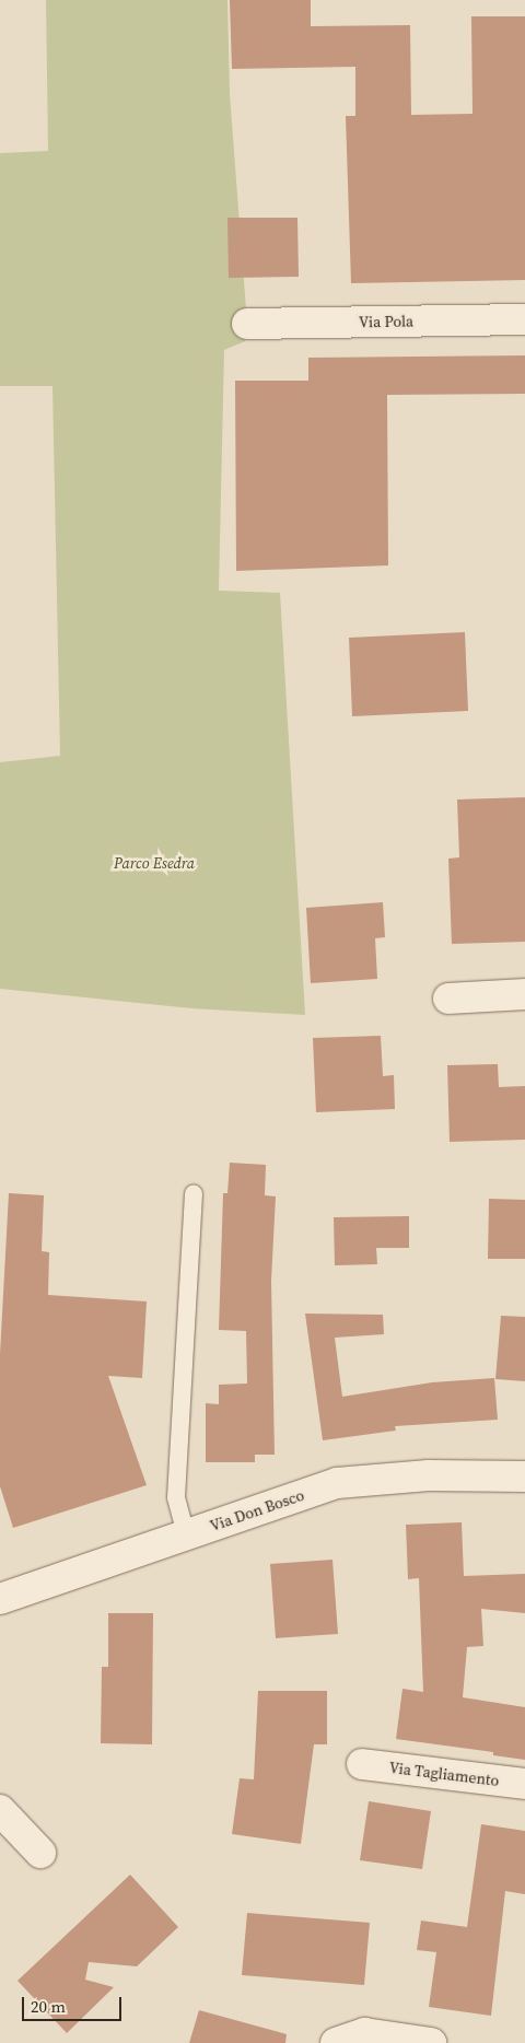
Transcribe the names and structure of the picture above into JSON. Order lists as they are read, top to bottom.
{
  "streets": {
    "street": ["Via Pola", "Via Don Bosco", "Via Tagliamento"]
  },
  "parks": ["Parco Esedra"],
  "scale_bar": "20 m"
}
